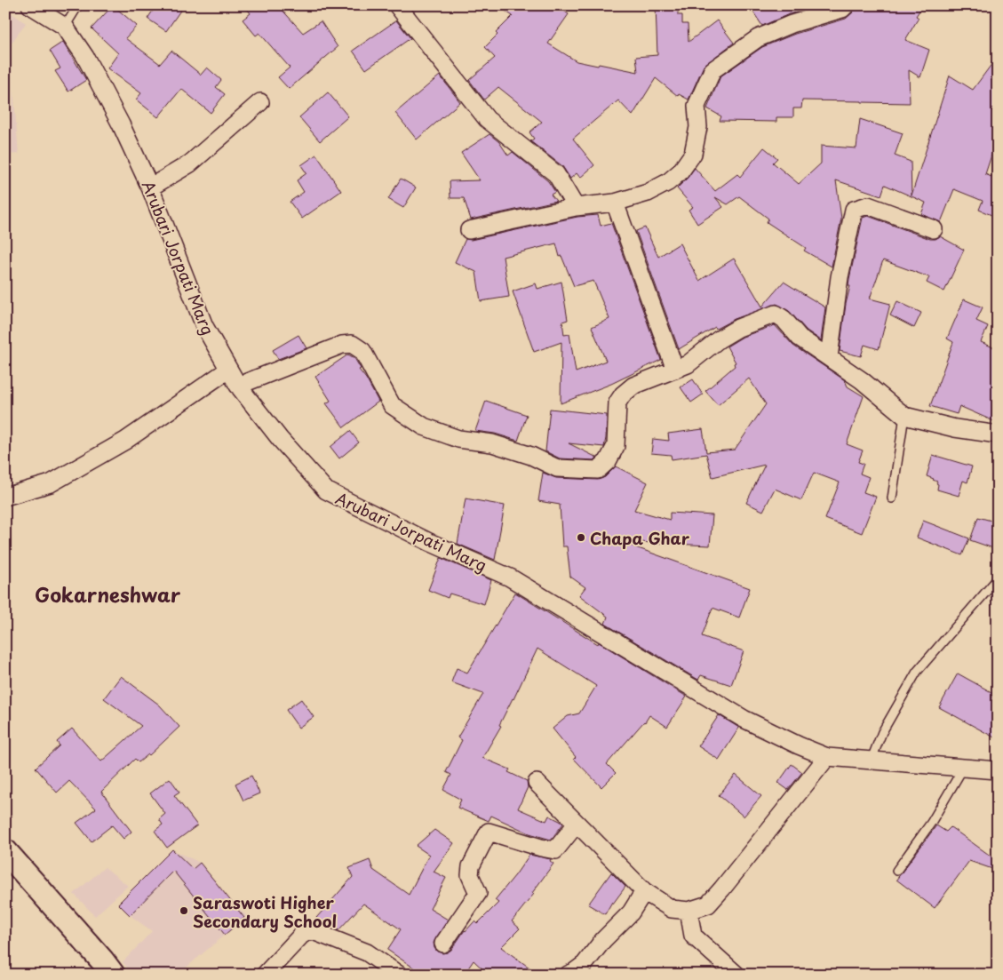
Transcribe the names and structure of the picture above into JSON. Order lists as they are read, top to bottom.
{
  "streets": {
    "street": ["Arubari Jorpati Marg"]
  },
  "districts": ["Gokarneshwar"],
  "places": ["Chapa Ghar", "Saraswoti Higher Secondary School"]
}
